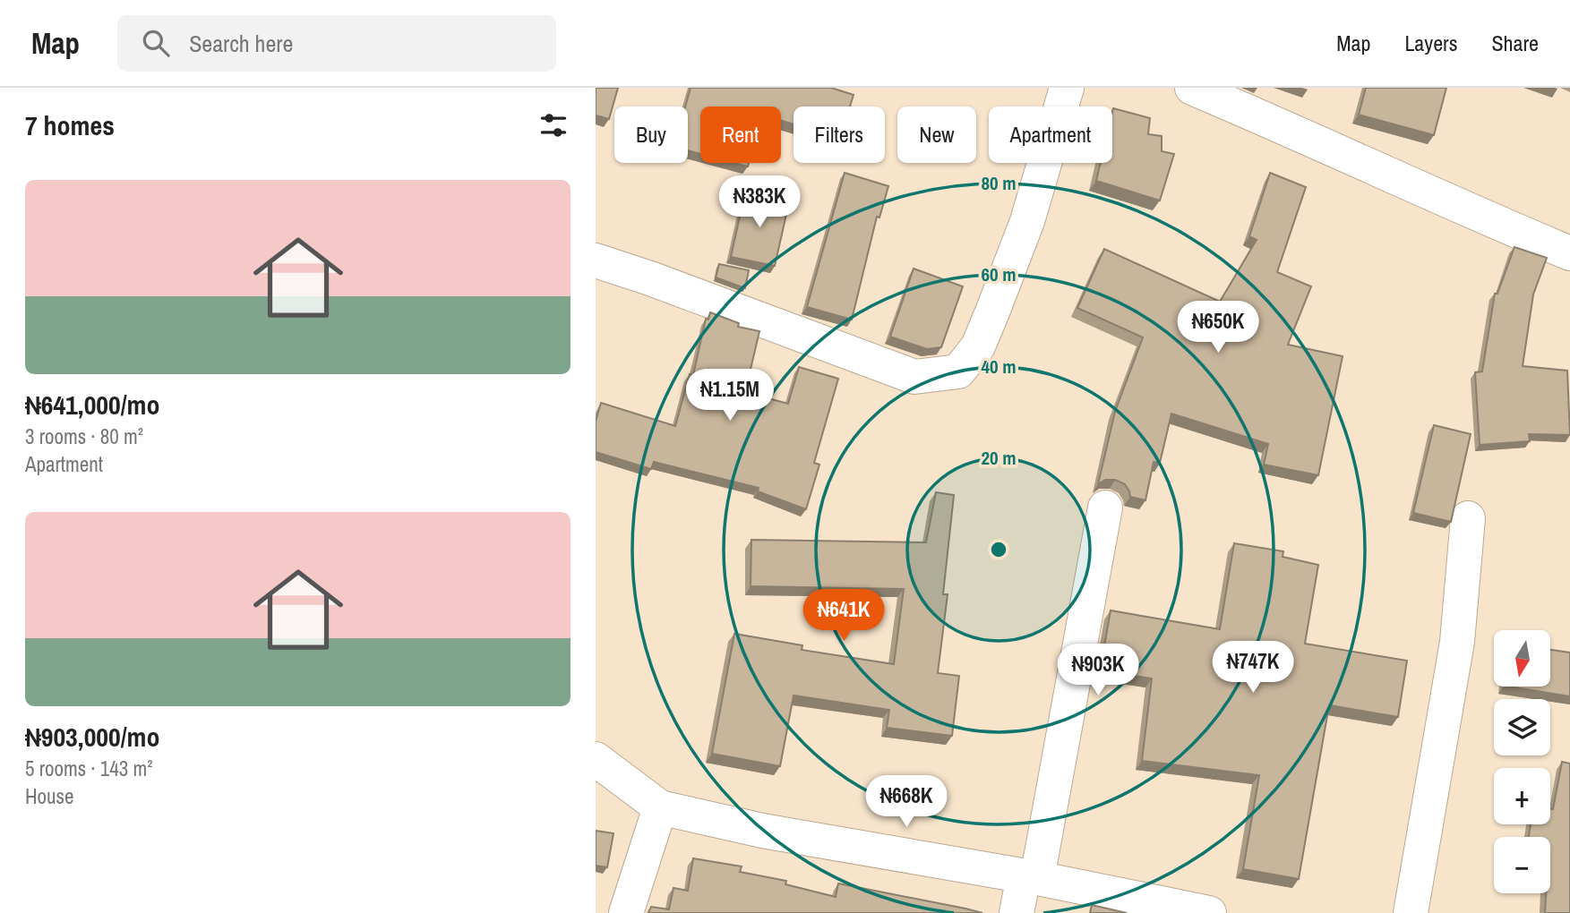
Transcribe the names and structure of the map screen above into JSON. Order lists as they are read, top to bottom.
{
  "north": "bottom",
  "page": {
    "header": "Map",
    "search": "Search here",
    "nav": ["Map", "Layers", "Share"],
    "heading": "7 homes",
    "chip": [
      "Buy",
      "Rent",
      "Filters",
      "New",
      "Apartment"
    ],
    "list": [
      {
        "name": "₦641,000/mo",
        "note": "3 rooms · 80 m² · Apartment"
      },
      {
        "name": "₦903,000/mo",
        "note": "5 rooms · 143 m² · House"
      }
    ],
    "price": [
      "₦383K",
      "₦650K",
      "₦1.15M",
      "₦641K",
      "₦747K",
      "₦903K",
      "₦668K"
    ],
    "map_buttons": ["+", "−"]
  },
  "rings": [
    "80 m",
    "60 m",
    "40 m",
    "20 m"
  ]
}
